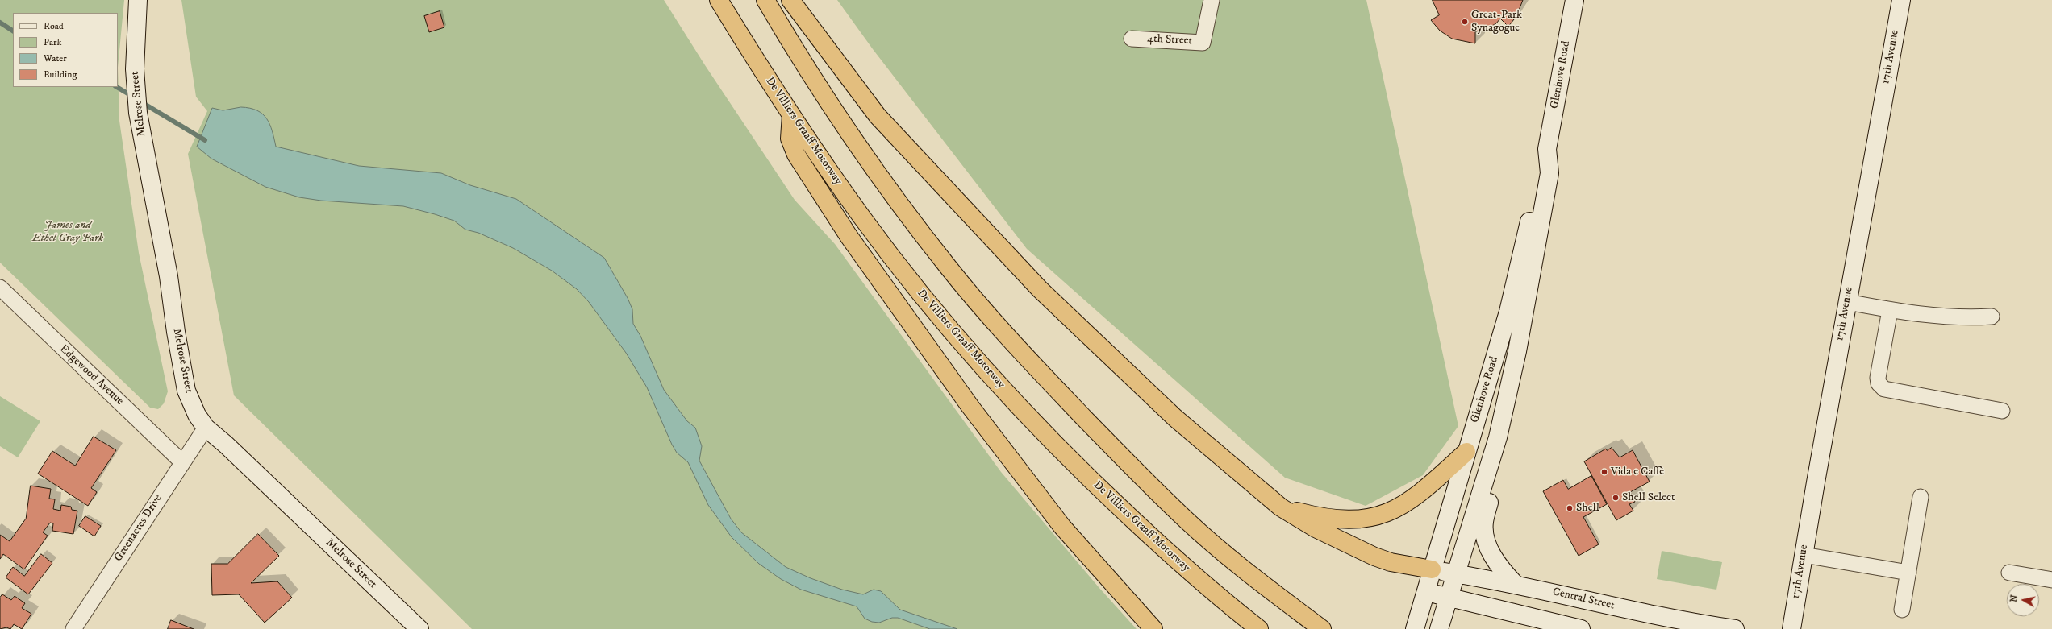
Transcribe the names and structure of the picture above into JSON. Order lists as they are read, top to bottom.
{
  "streets": {
    "highway": ["De Villiers Graaff Motorway"],
    "main road": [
      "17th Avenue",
      "Glenhove Road",
      "Melrose Street",
      "Central Street"
    ],
    "street": ["4th Street", "Edgewood Avenue", "Greenacres Drive"]
  },
  "crossings": [
    ["Glenhove Road", "Central Street"],
    ["Melrose Street", "Greenacres Drive"],
    ["Edgewood Avenue", "Greenacres Drive"]
  ],
  "parks": ["James and Ethel Gray Park"],
  "places": [
    "Great-Park Synagogue",
    "Vida e Caffè",
    "Shell Select",
    "Shell"
  ],
  "legend": [
    "Road",
    "Park",
    "Water",
    "Building"
  ],
  "north": "left"
}
